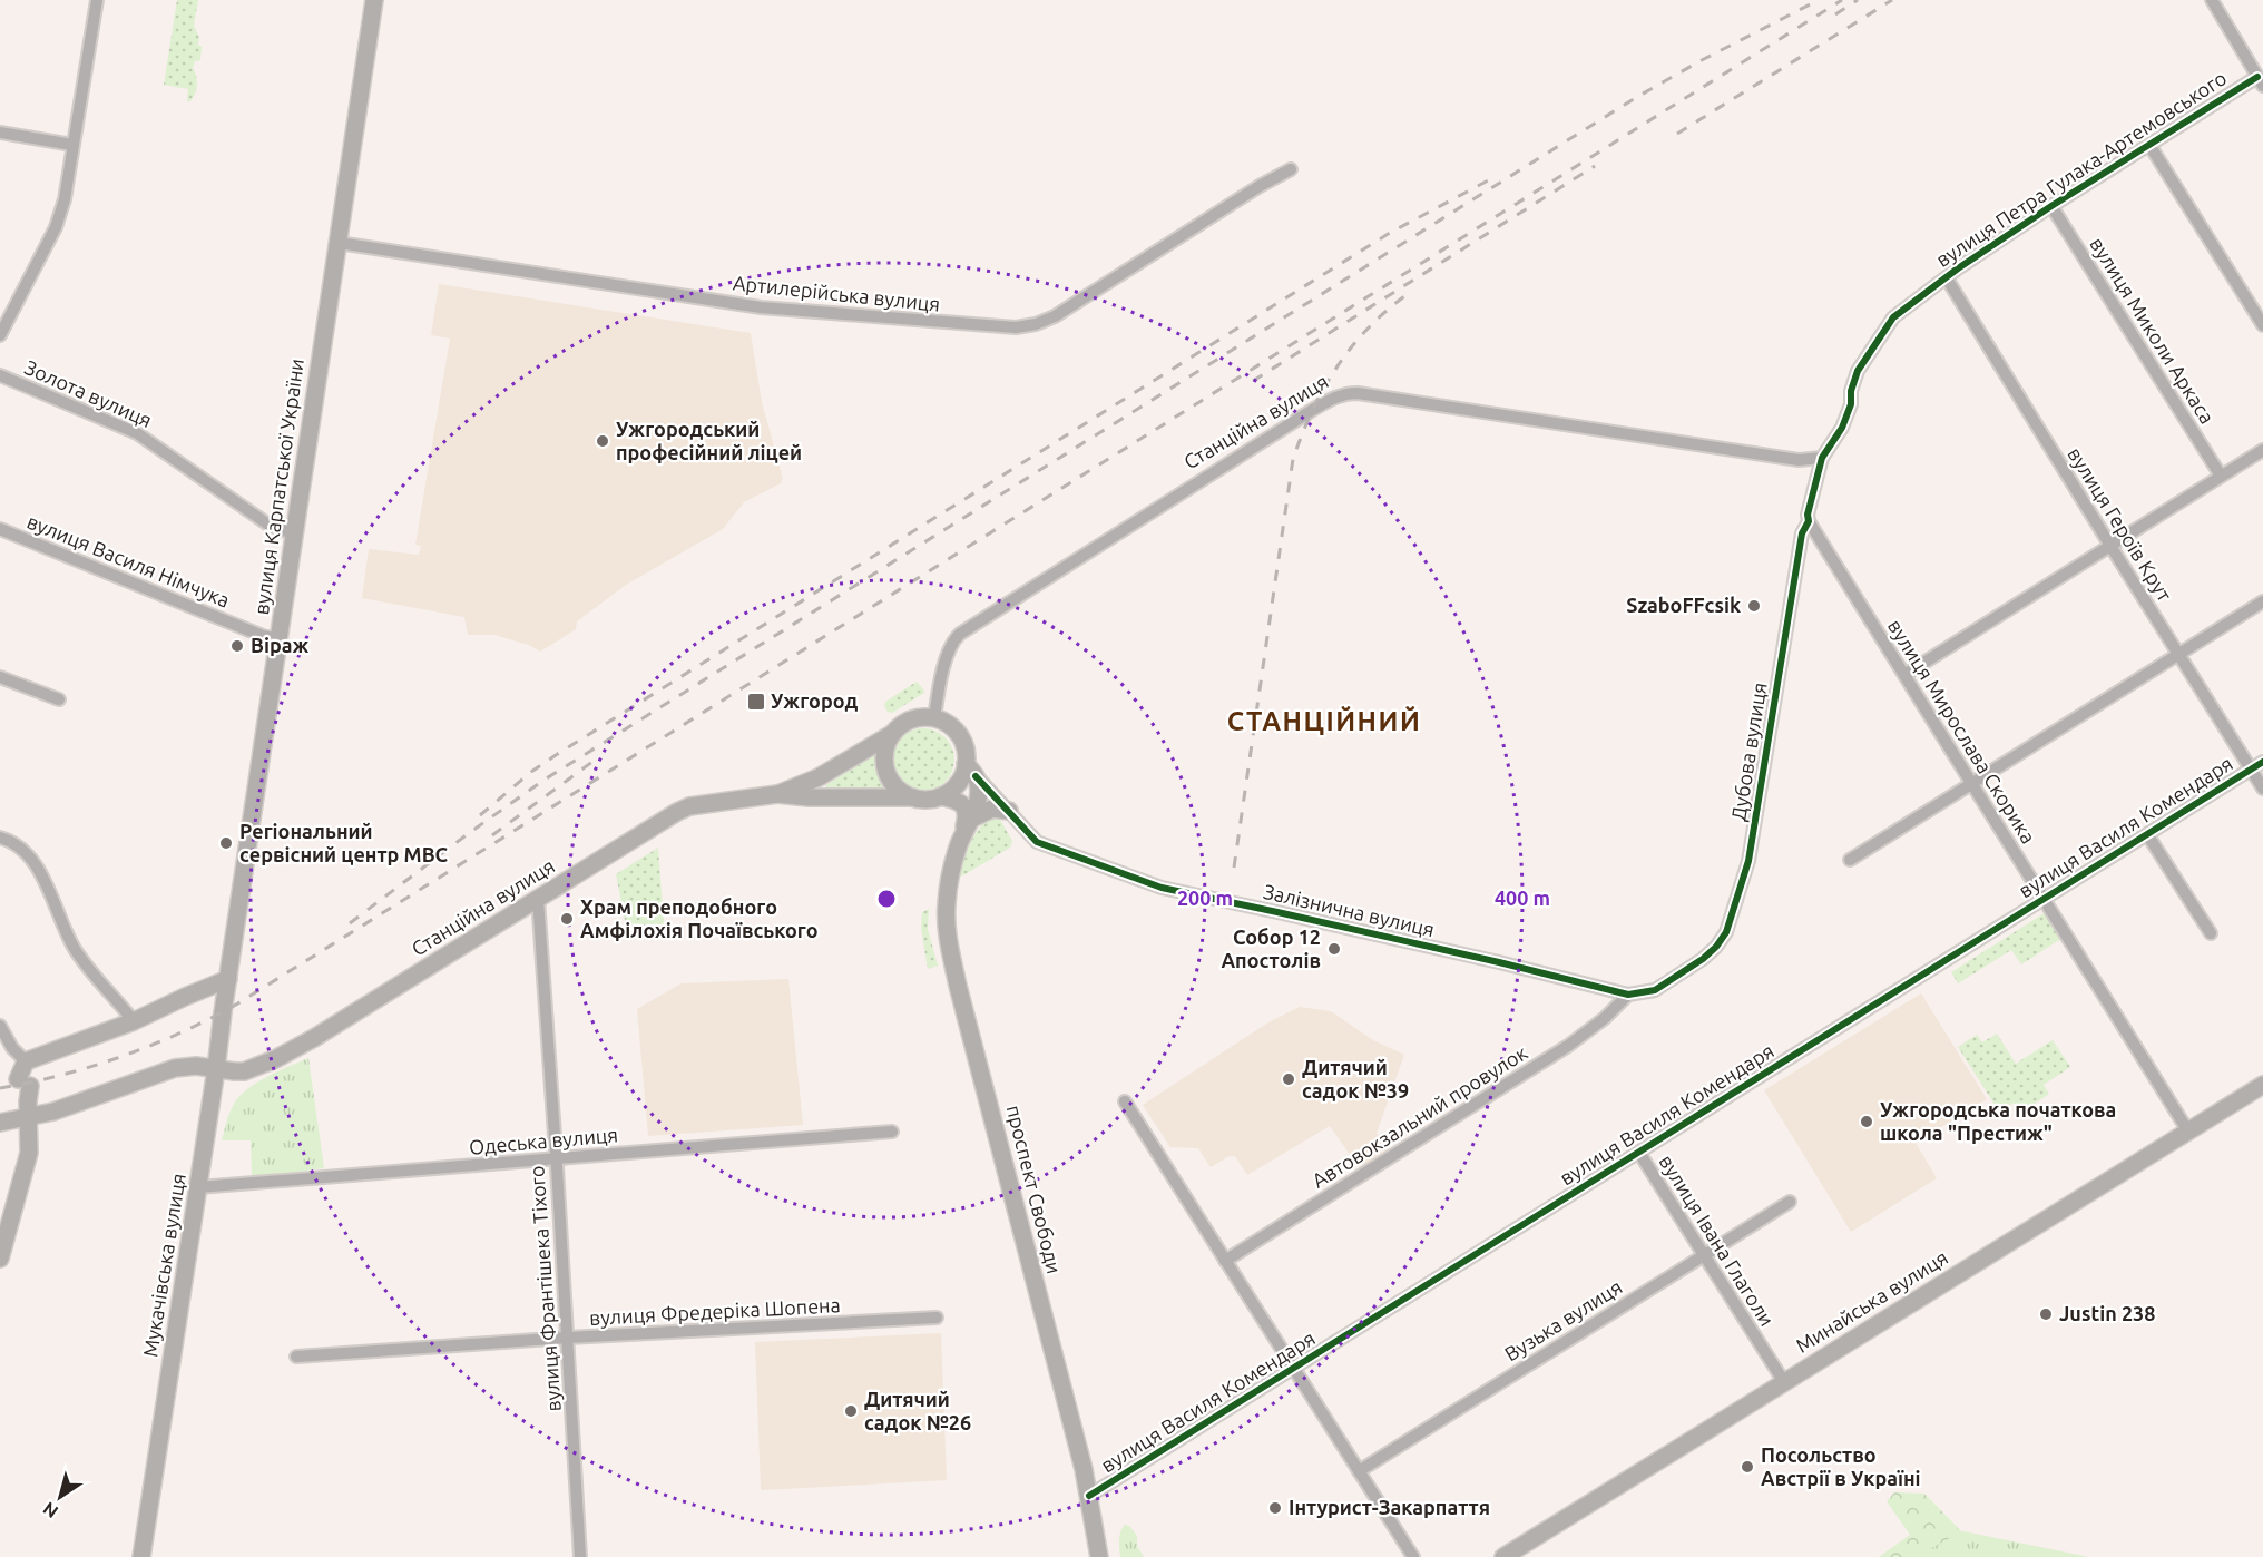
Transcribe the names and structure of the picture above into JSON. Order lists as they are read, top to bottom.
{
  "streets": {
    "main road": [
      "Станційна вулиця",
      "вулиця Карпатської України",
      "проспект Свободи",
      "Мукачівська вулиця",
      "Минайська вулиця"
    ],
    "street": [
      "вулиця Петра Гулака-Артемовського",
      "Артилерійська вулиця",
      "вулиця Миколи Аркаса",
      "Золота вулиця",
      "вулиця Героїв Крут",
      "вулиця Василя Німчука",
      "вулиця Мирослава Скорика",
      "Дубова вулиця",
      "вулиця Василя Комендаря",
      "Залізнична вулиця",
      "Автовокзальний провулок",
      "Одеська вулиця",
      "вулиця Івана Глаголи",
      "вулиця Франтішека Тіхого",
      "вулиця Фредеріка Шопена",
      "Вузька вулиця"
    ]
  },
  "crossings": [
    ["вулиця Петра Гулака-Артемовського", "вулиця Миколи Аркаса"],
    ["вулиця Петра Гулака-Артемовського", "Станційна вулиця"],
    ["вулиця Петра Гулака-Артемовського", "вулиця Героїв Крут"],
    ["вулиця Петра Гулака-Артемовського", "Дубова вулиця"],
    ["Артилерійська вулиця", "вулиця Карпатської України"],
    ["Золота вулиця", "вулиця Карпатської України"],
    ["Станційна вулиця", "Дубова вулиця"],
    ["Станційна вулиця", "Залізнична вулиця"],
    ["Станційна вулиця", "проспект Свободи"],
    ["Станційна вулиця", "Мукачівська вулиця"],
    ["Станційна вулиця", "вулиця Франтішека Тіхого"],
    ["вулиця Карпатської України", "вулиця Василя Німчука"],
    ["вулиця Карпатської України", "Мукачівська вулиця"],
    ["вулиця Героїв Крут", "вулиця Василя Комендаря"],
    ["вулиця Мирослава Скорика", "Дубова вулиця"],
    ["вулиця Мирослава Скорика", "вулиця Василя Комендаря"],
    ["вулиця Мирослава Скорика", "Минайська вулиця"],
    ["Дубова вулиця", "Залізнична вулиця"],
    ["Дубова вулиця", "Автовокзальний провулок"],
    ["вулиця Василя Комендаря", "проспект Свободи"],
    ["вулиця Василя Комендаря", "вулиця Івана Глаголи"],
    ["Залізнична вулиця", "Автовокзальний провулок"],
    ["Залізнична вулиця", "проспект Свободи"],
    ["Одеська вулиця", "Мукачівська вулиця"],
    ["Одеська вулиця", "вулиця Франтішека Тіхого"],
    ["вулиця Івана Глаголи", "Минайська вулиця"],
    ["вулиця Івана Глаголи", "Вузька вулиця"],
    ["вулиця Франтішека Тіхого", "вулиця Фредеріка Шопена"]
  ],
  "districts": ["СТАНЦІЙНИЙ"],
  "places": {
    "other": [
      "Ужгородський професійний ліцей",
      "SzaboFFcsik",
      "Віраж",
      "Регіональний сервісний центр МВС",
      "Храм преподобного Амфілохія Почаївського",
      "Собор 12 Апостолів",
      "Дитячий садок №39",
      "Ужгородська початкова школа \"Престиж\"",
      "Justin 238",
      "Дитячий садок №26",
      "Посольство Австрії в Україні",
      "Інтурист-Закарпаття"
    ],
    "transit": ["Ужгород"]
  },
  "north": "bottom left",
  "rings": ["200 m", "400 m"]
}
